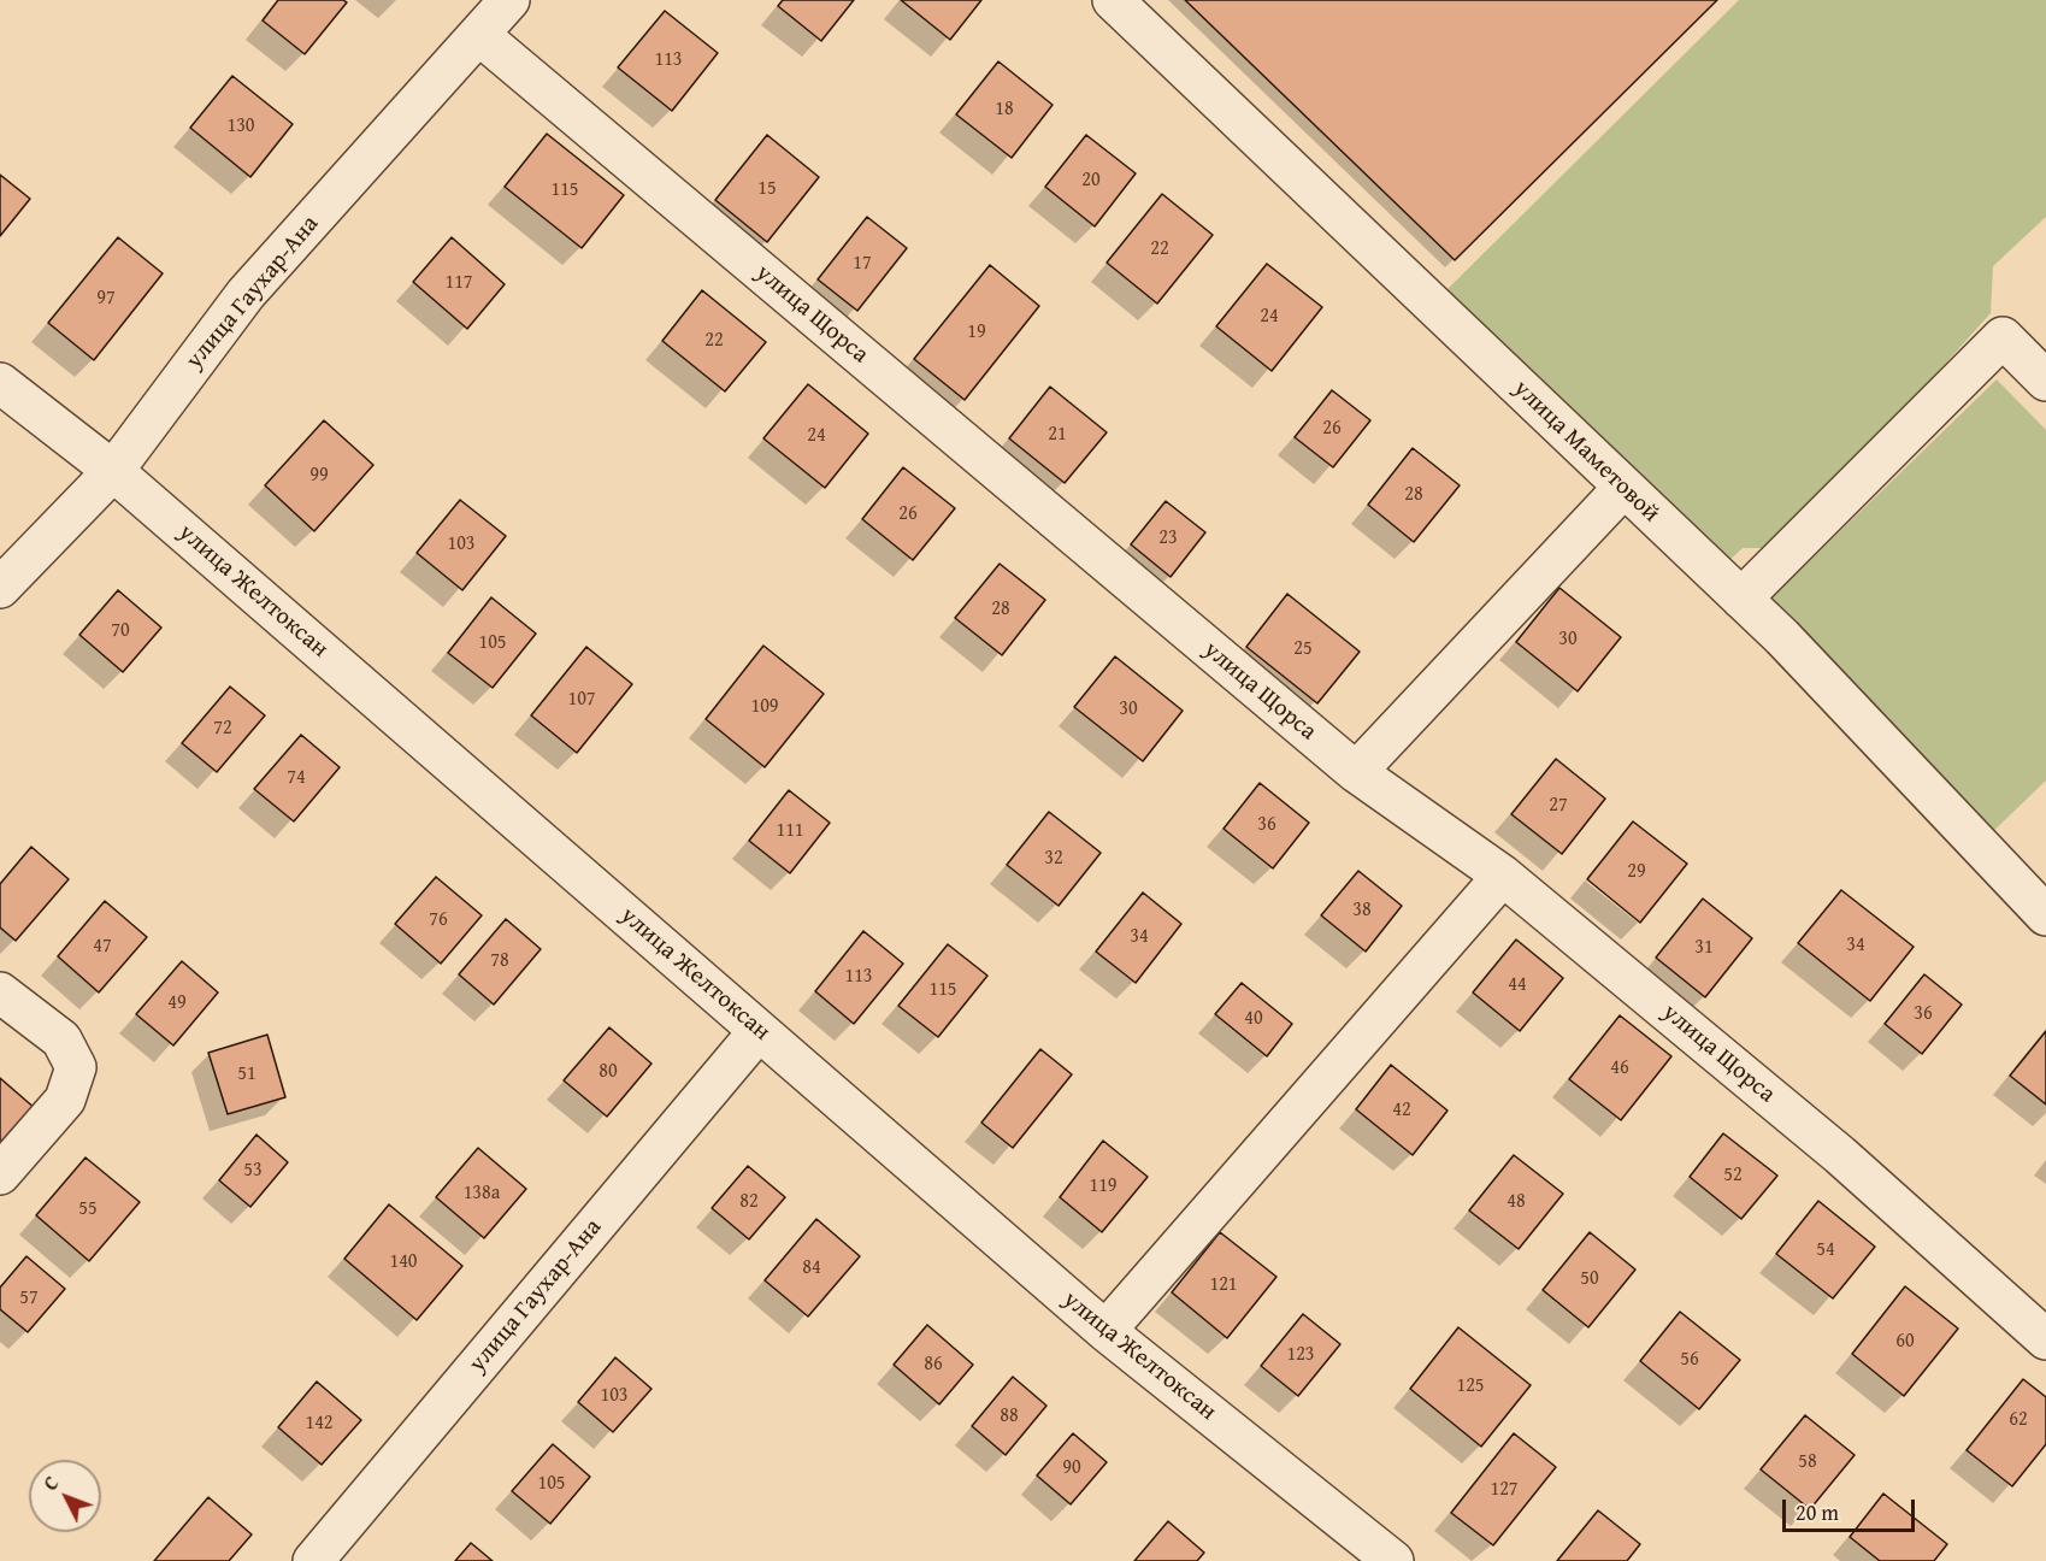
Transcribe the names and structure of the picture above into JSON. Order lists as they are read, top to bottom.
{
  "streets": {
    "street": [
      "улица Гаухар-Ана",
      "улица Щорса",
      "улица Маметовой",
      "улица Желтоксан"
    ]
  },
  "crossings": [
    ["улица Гаухар-Ана", "улица Щорса"],
    ["улица Гаухар-Ана", "улица Желтоксан"]
  ],
  "house_numbers": [
    "113",
    "18",
    "130",
    "20",
    "15",
    "115",
    "22",
    "17",
    "117",
    "97",
    "24",
    "19",
    "22",
    "26",
    "21",
    "24",
    "99",
    "28",
    "26",
    "23",
    "103",
    "28",
    "70",
    "30",
    "105",
    "25",
    "107",
    "109",
    "30",
    "72",
    "74",
    "27",
    "36",
    "111",
    "32",
    "29",
    "38",
    "76",
    "34",
    "34",
    "47",
    "31",
    "78",
    "113",
    "44",
    "115",
    "49",
    "36",
    "40",
    "46",
    "80",
    "51",
    "42",
    "53",
    "52",
    "119",
    "138а",
    "82",
    "48",
    "55",
    "54",
    "140",
    "84",
    "50",
    "121",
    "57",
    "60",
    "123",
    "56",
    "86",
    "125",
    "103",
    "88",
    "62",
    "142",
    "58",
    "90",
    "105",
    "127"
  ],
  "scale_bar": "20 m",
  "north": "top left"
}
